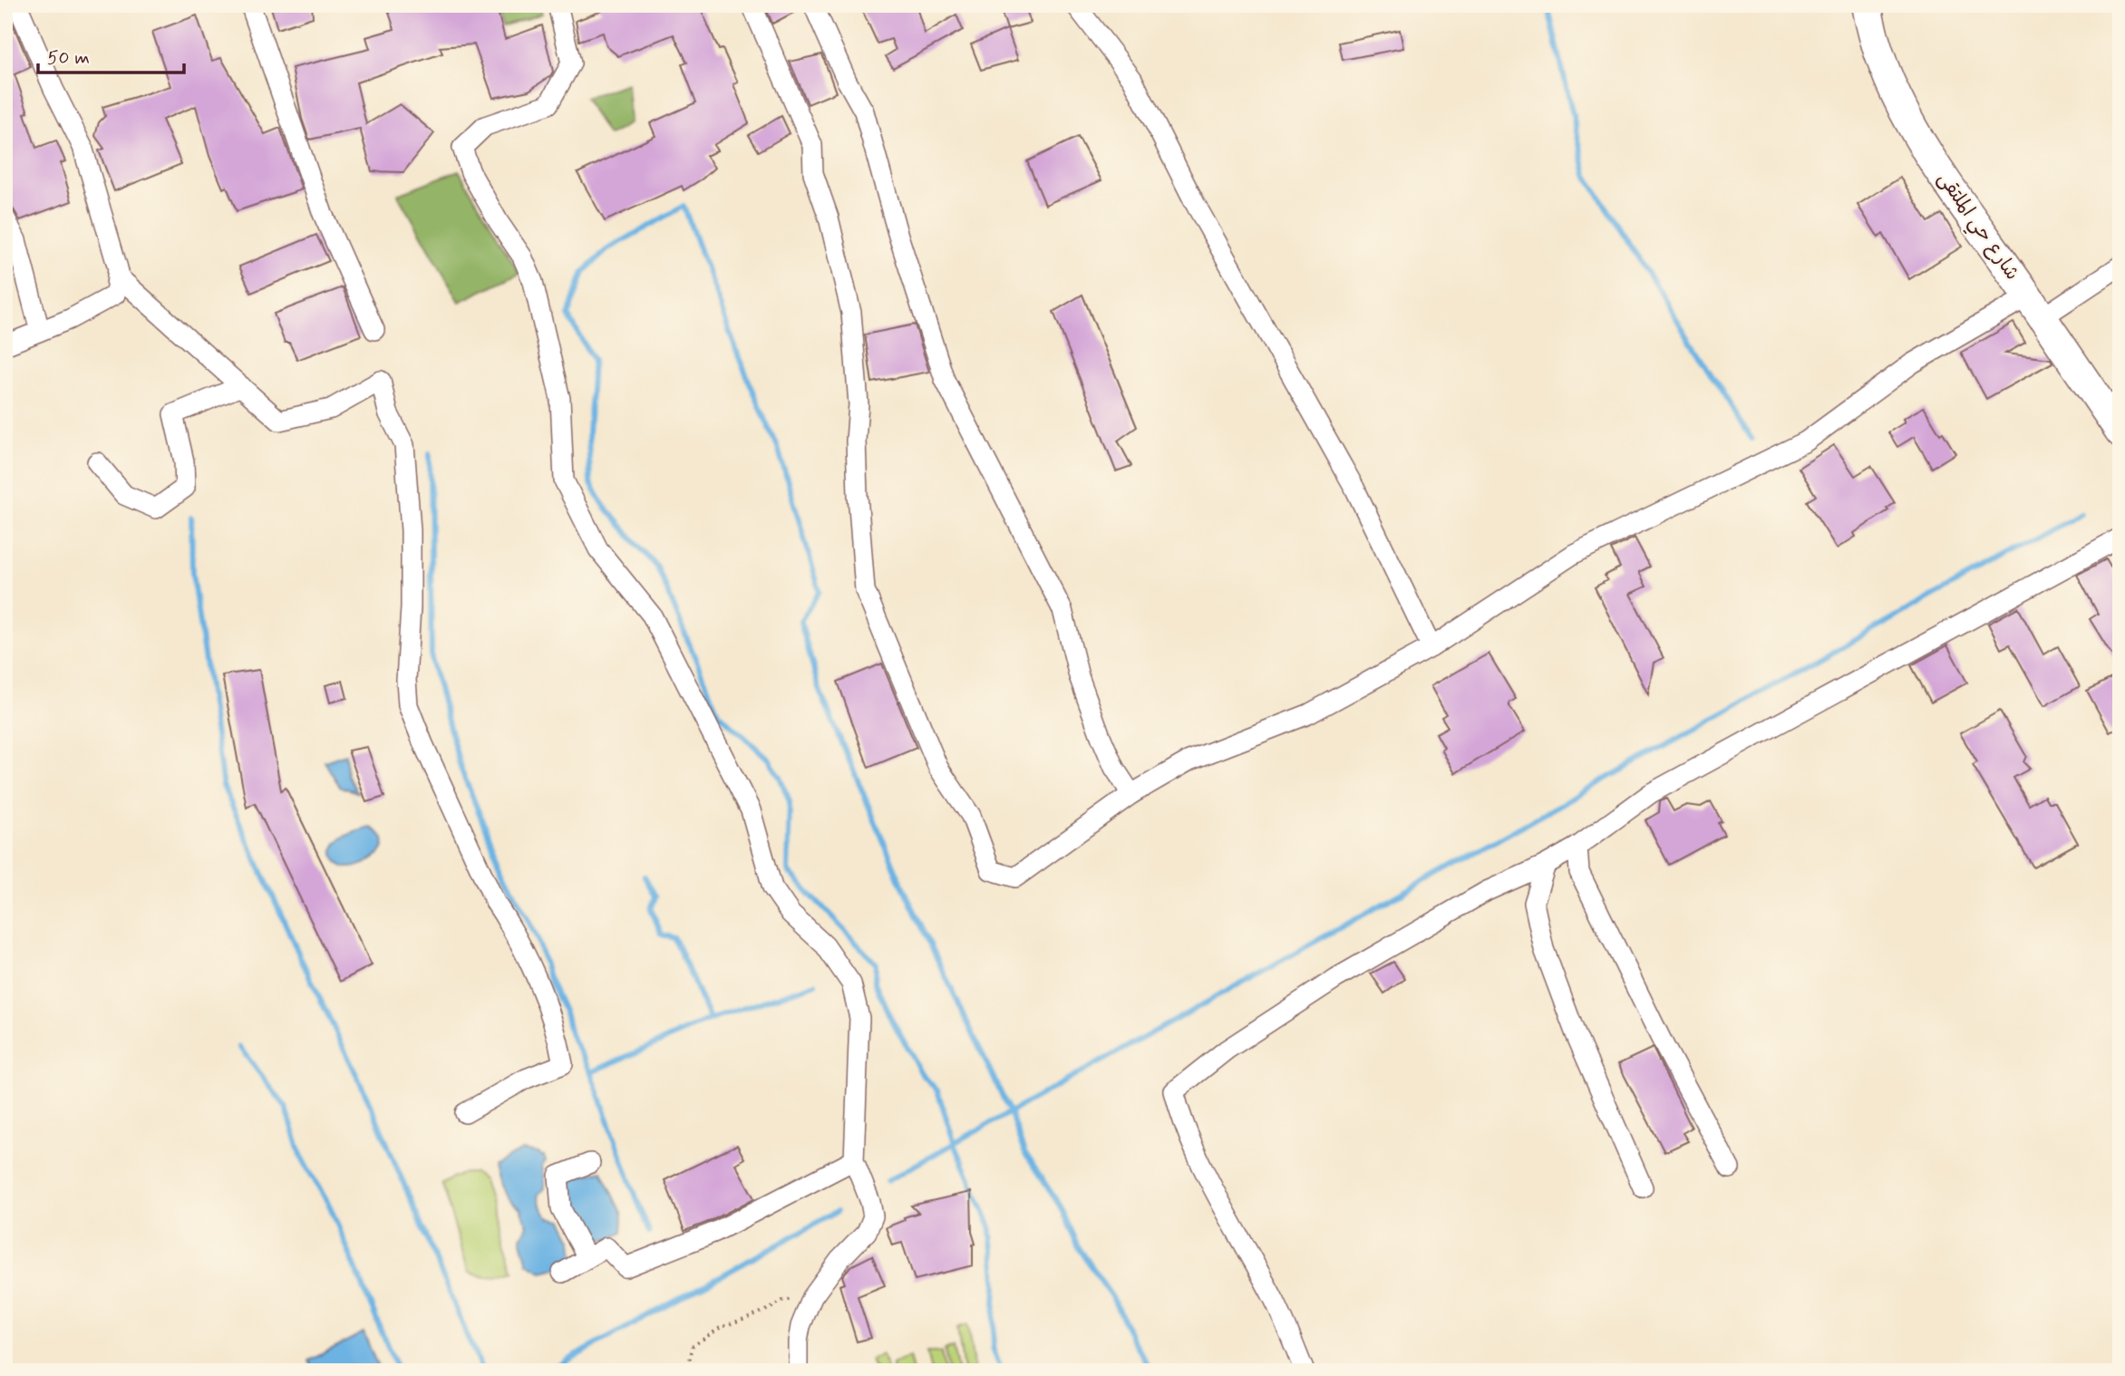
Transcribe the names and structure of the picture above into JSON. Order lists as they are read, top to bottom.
{
  "streets": {
    "street": ["شارع حي الملتقى"]
  },
  "scale_bar": "50 m"
}
